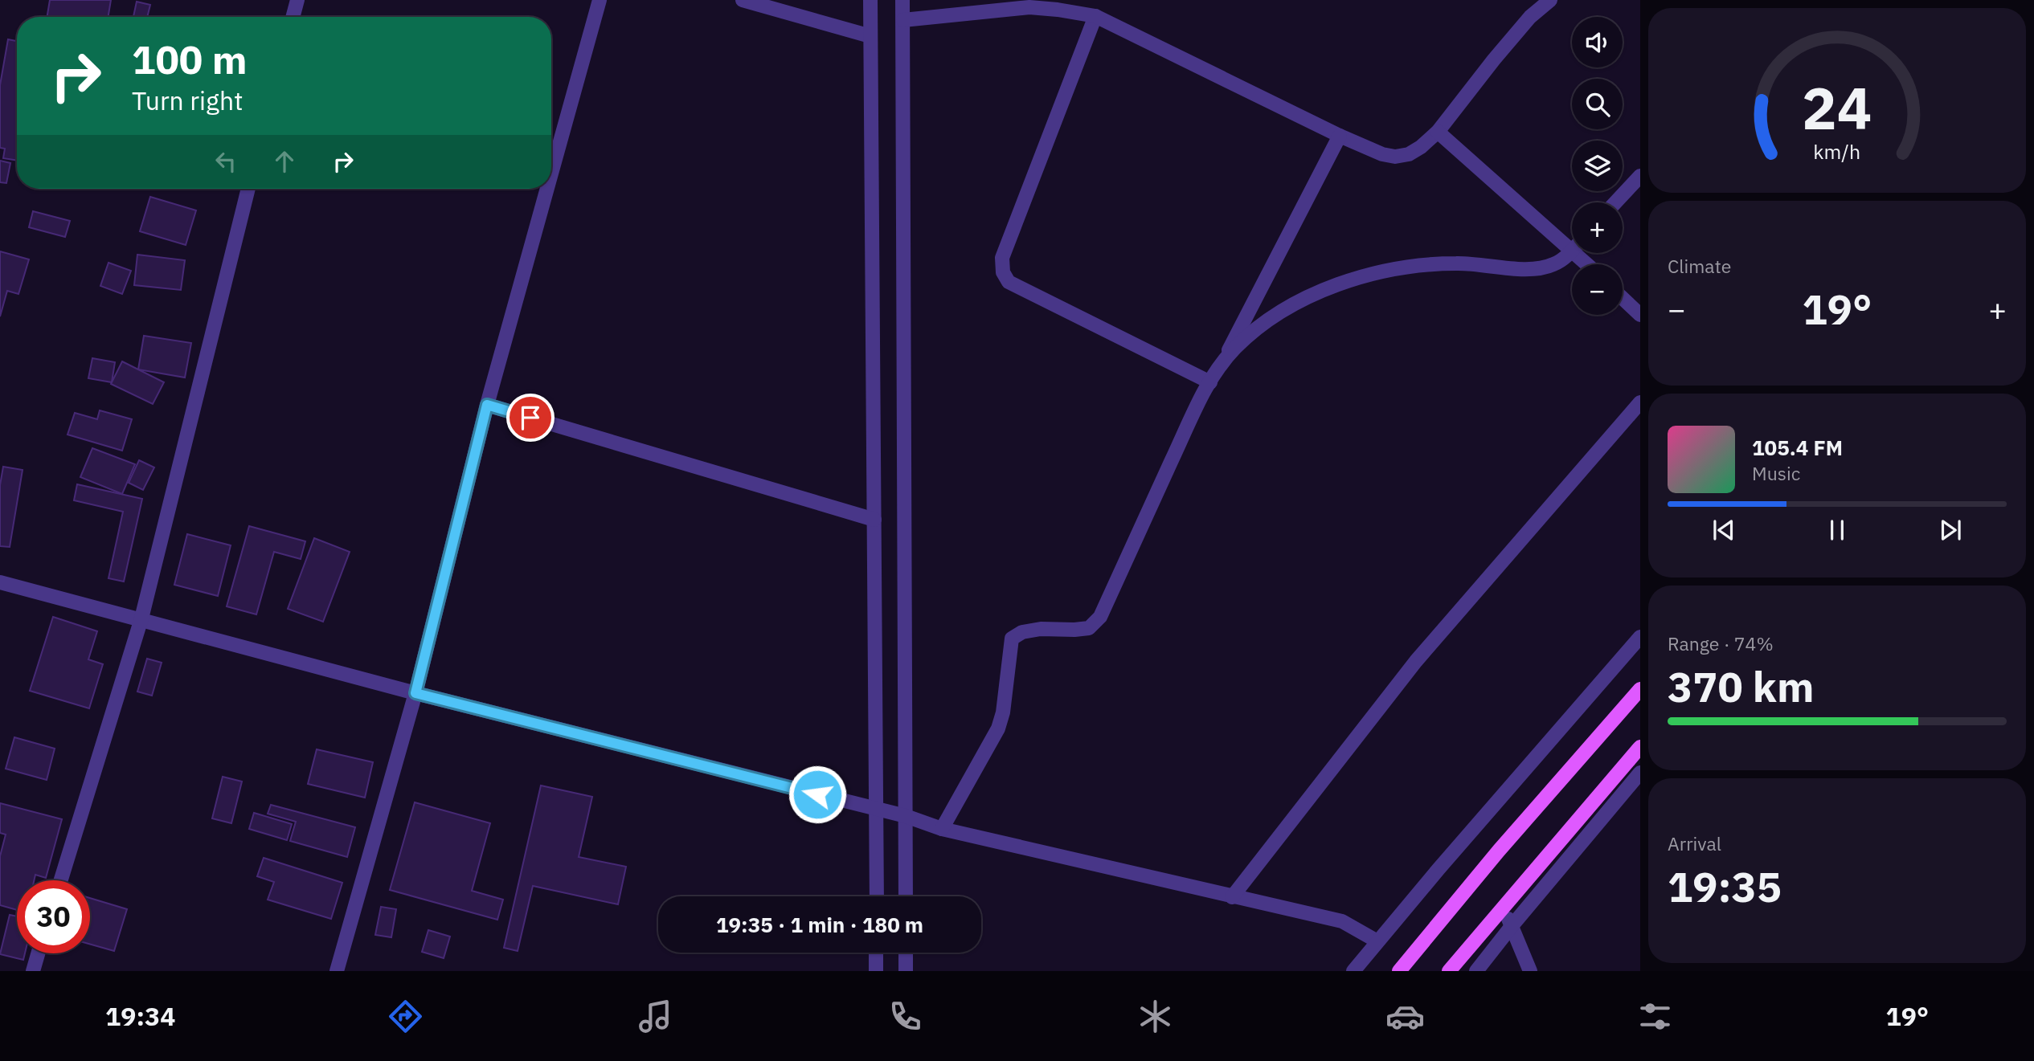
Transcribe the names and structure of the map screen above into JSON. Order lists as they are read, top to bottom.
{
  "page": {
    "map_buttons": ["+", "−"],
    "turn": ["100 m", "Turn right"],
    "tile": [
      "Climate",
      ["Range · 74%", "370 km"],
      ["Arrival", "19:35"]
    ],
    "heat": ["−", "19°", "+"],
    "song": ["105.4 FM", "Music"],
    "limit": "30",
    "trip": "19:35 · 1 min · 180 m",
    "tabs": ["19:34", "19°"],
    "gauge": ["24", "km/h"]
  }
}
